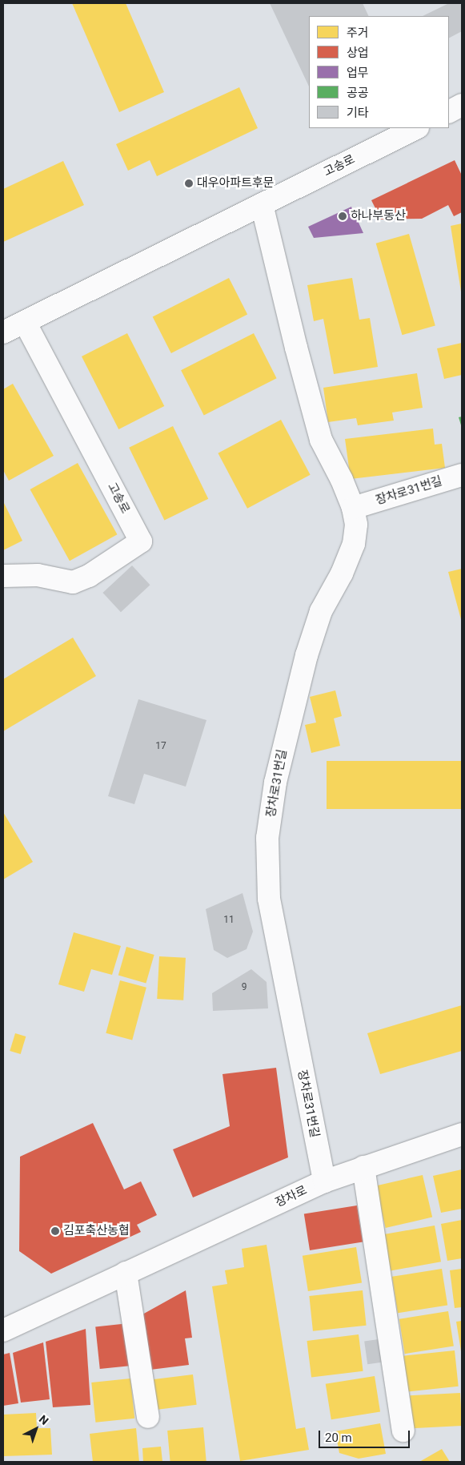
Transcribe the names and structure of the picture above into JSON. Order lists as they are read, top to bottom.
{
  "streets": {
    "street": ["고송로", "장차로31번길", "장차로"]
  },
  "crossings": [
    ["장차로31번길", "장차로"]
  ],
  "places": ["대우아파트후문", "하나부동산", "김포축산농협"],
  "house_numbers": ["17", "11", "9"],
  "legend": [
    "주거",
    "상업",
    "업무",
    "공공",
    "기타"
  ],
  "scale_bar": "20 m",
  "north": "top right"
}
